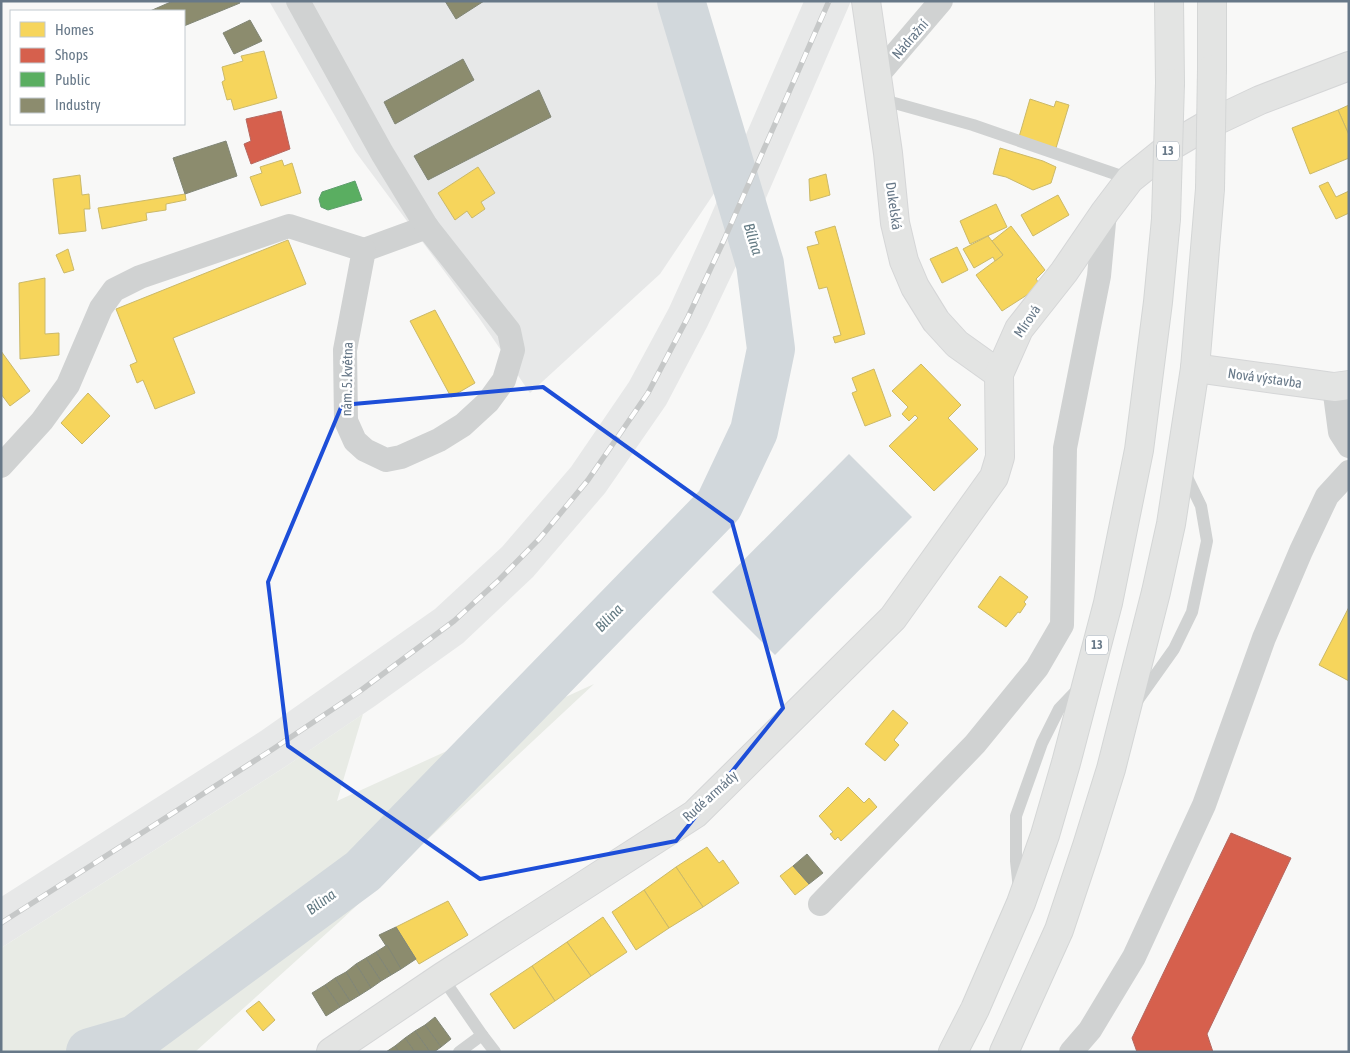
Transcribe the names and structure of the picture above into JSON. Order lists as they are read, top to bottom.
{
  "streets": {
    "main road": [
      "13",
      "Dukelská",
      "Mírová",
      "Nová výstavba",
      "Rudé armády"
    ],
    "street": ["Nádražní", "nám. 5. května"]
  },
  "crossings": [
    ["Nádražní", "Dukelská"],
    ["Dukelská", "Mírová"],
    ["Mírová", "Rudé armády"]
  ],
  "water": ["Bílina"],
  "legend": [
    "Homes",
    "Shops",
    "Public",
    "Industry"
  ]
}
